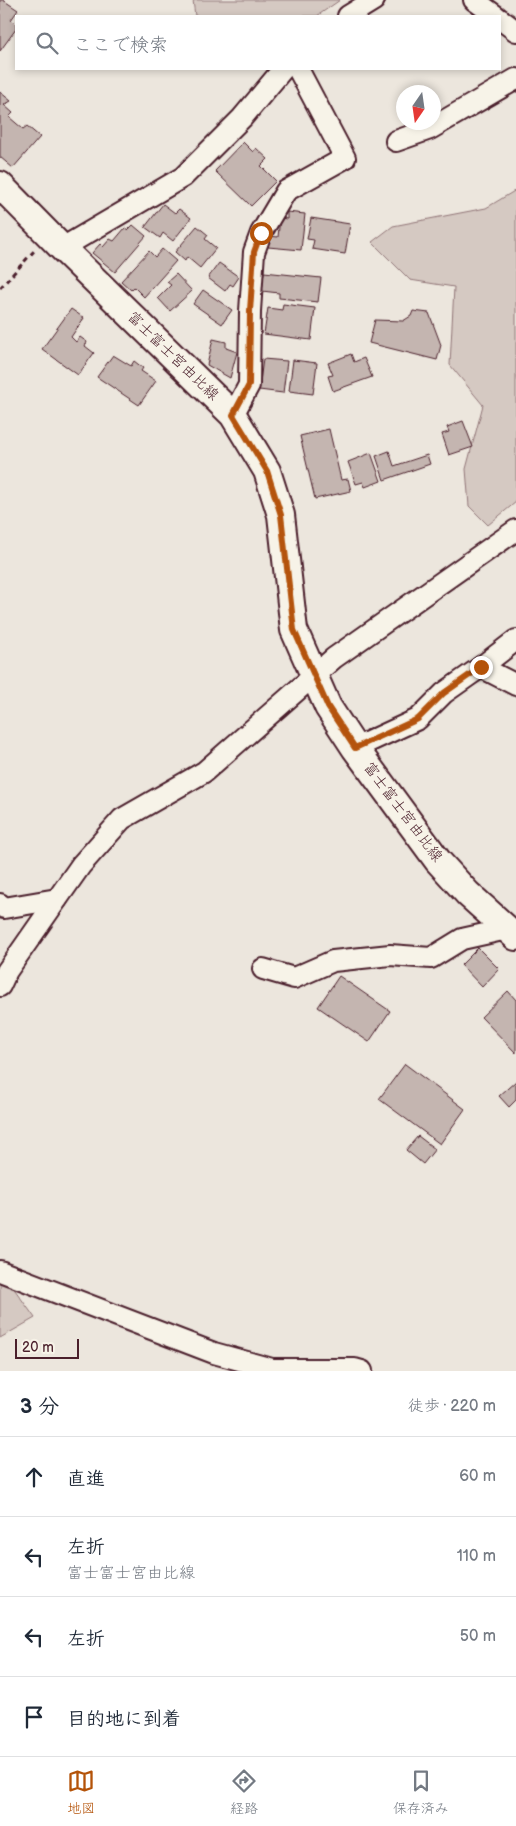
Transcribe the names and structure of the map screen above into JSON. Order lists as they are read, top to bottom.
{
  "streets": {
    "main road": ["富士富士宮由比線"]
  },
  "scale_bar": "20 m",
  "north": "bottom",
  "page": {
    "search": "ここで検索",
    "scale": "20 m",
    "heading": ["3 分", "徒歩 · 220 m"],
    "list": [
      ["直進", "60 m"],
      ["左折", "富士富士宮由比線", "110 m"],
      ["左折", "50 m"],
      "目的地に到着"
    ],
    "nav": ["地図", "経路", "保存済み"]
  }
}
